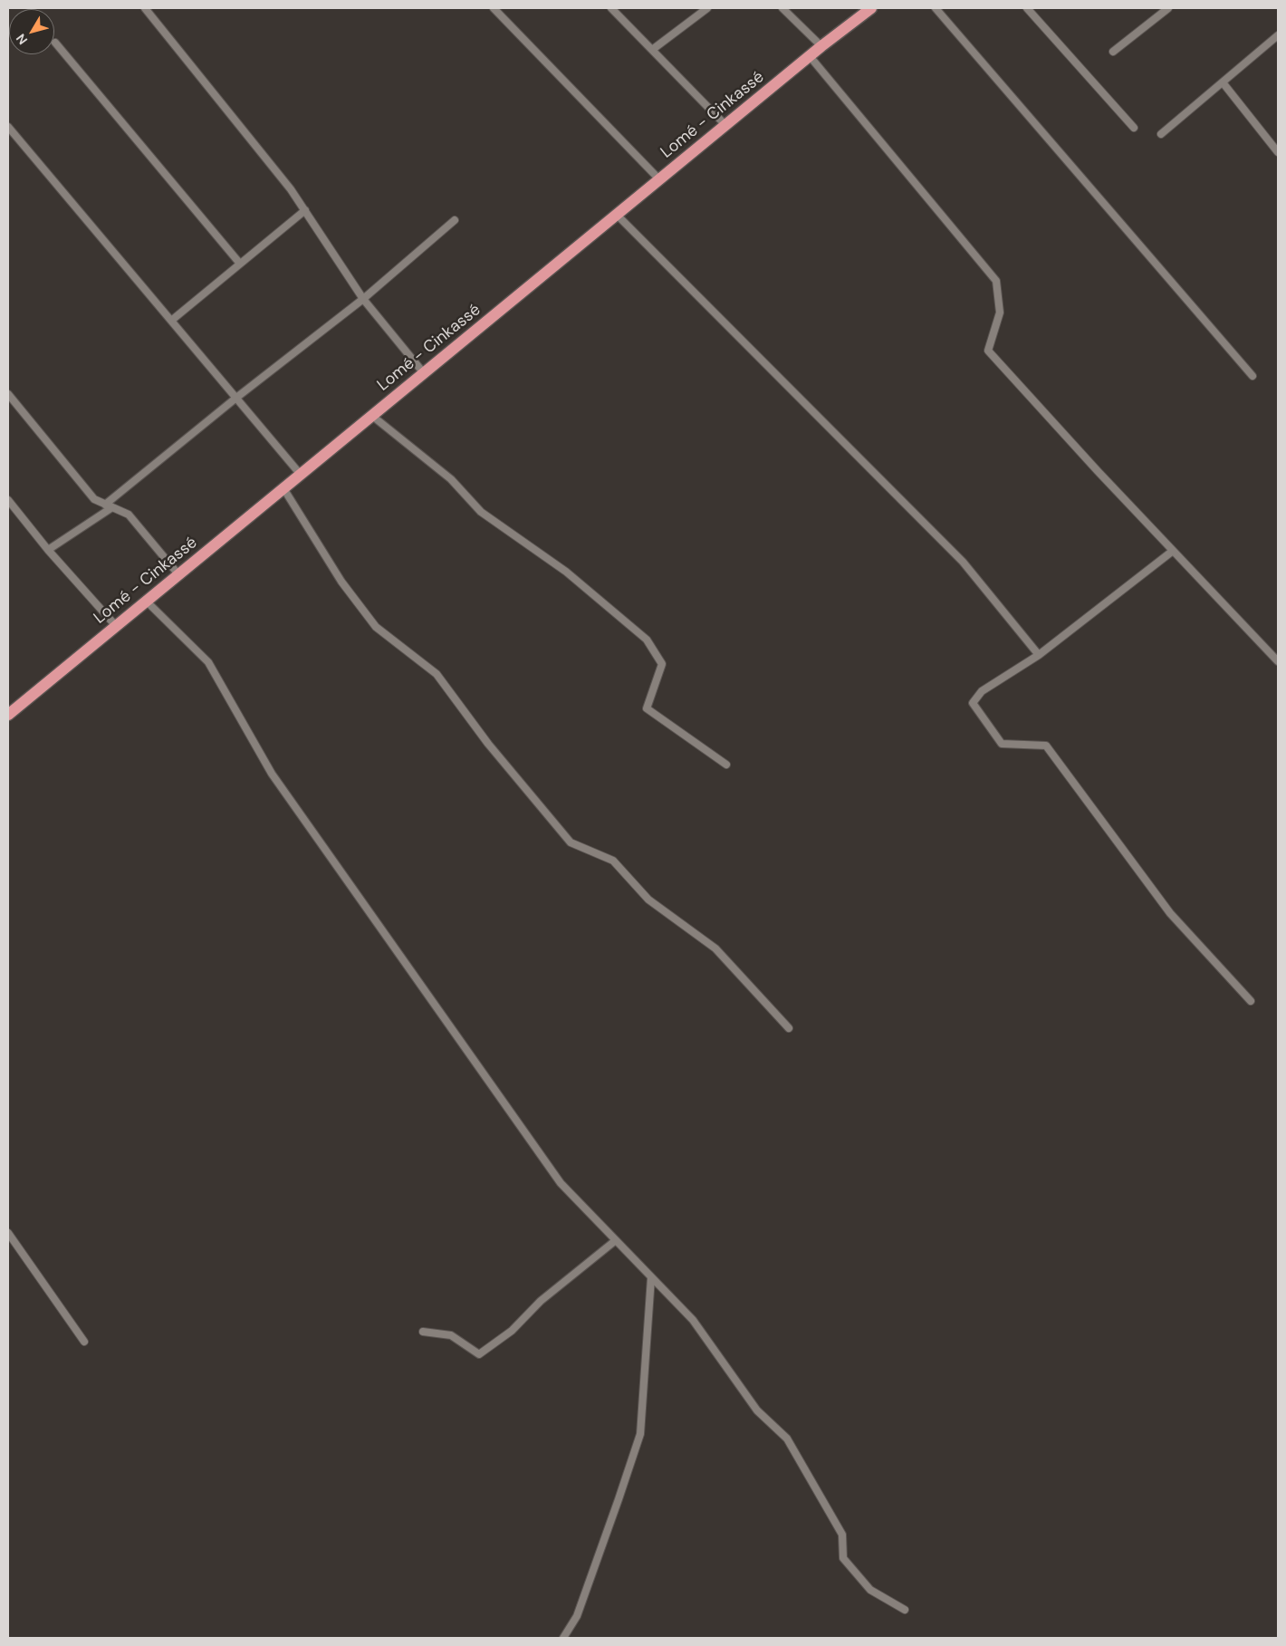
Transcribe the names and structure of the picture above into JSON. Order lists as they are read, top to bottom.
{
  "streets": {
    "highway": ["Lomé - Cinkassé"]
  },
  "north": "bottom left"
}
